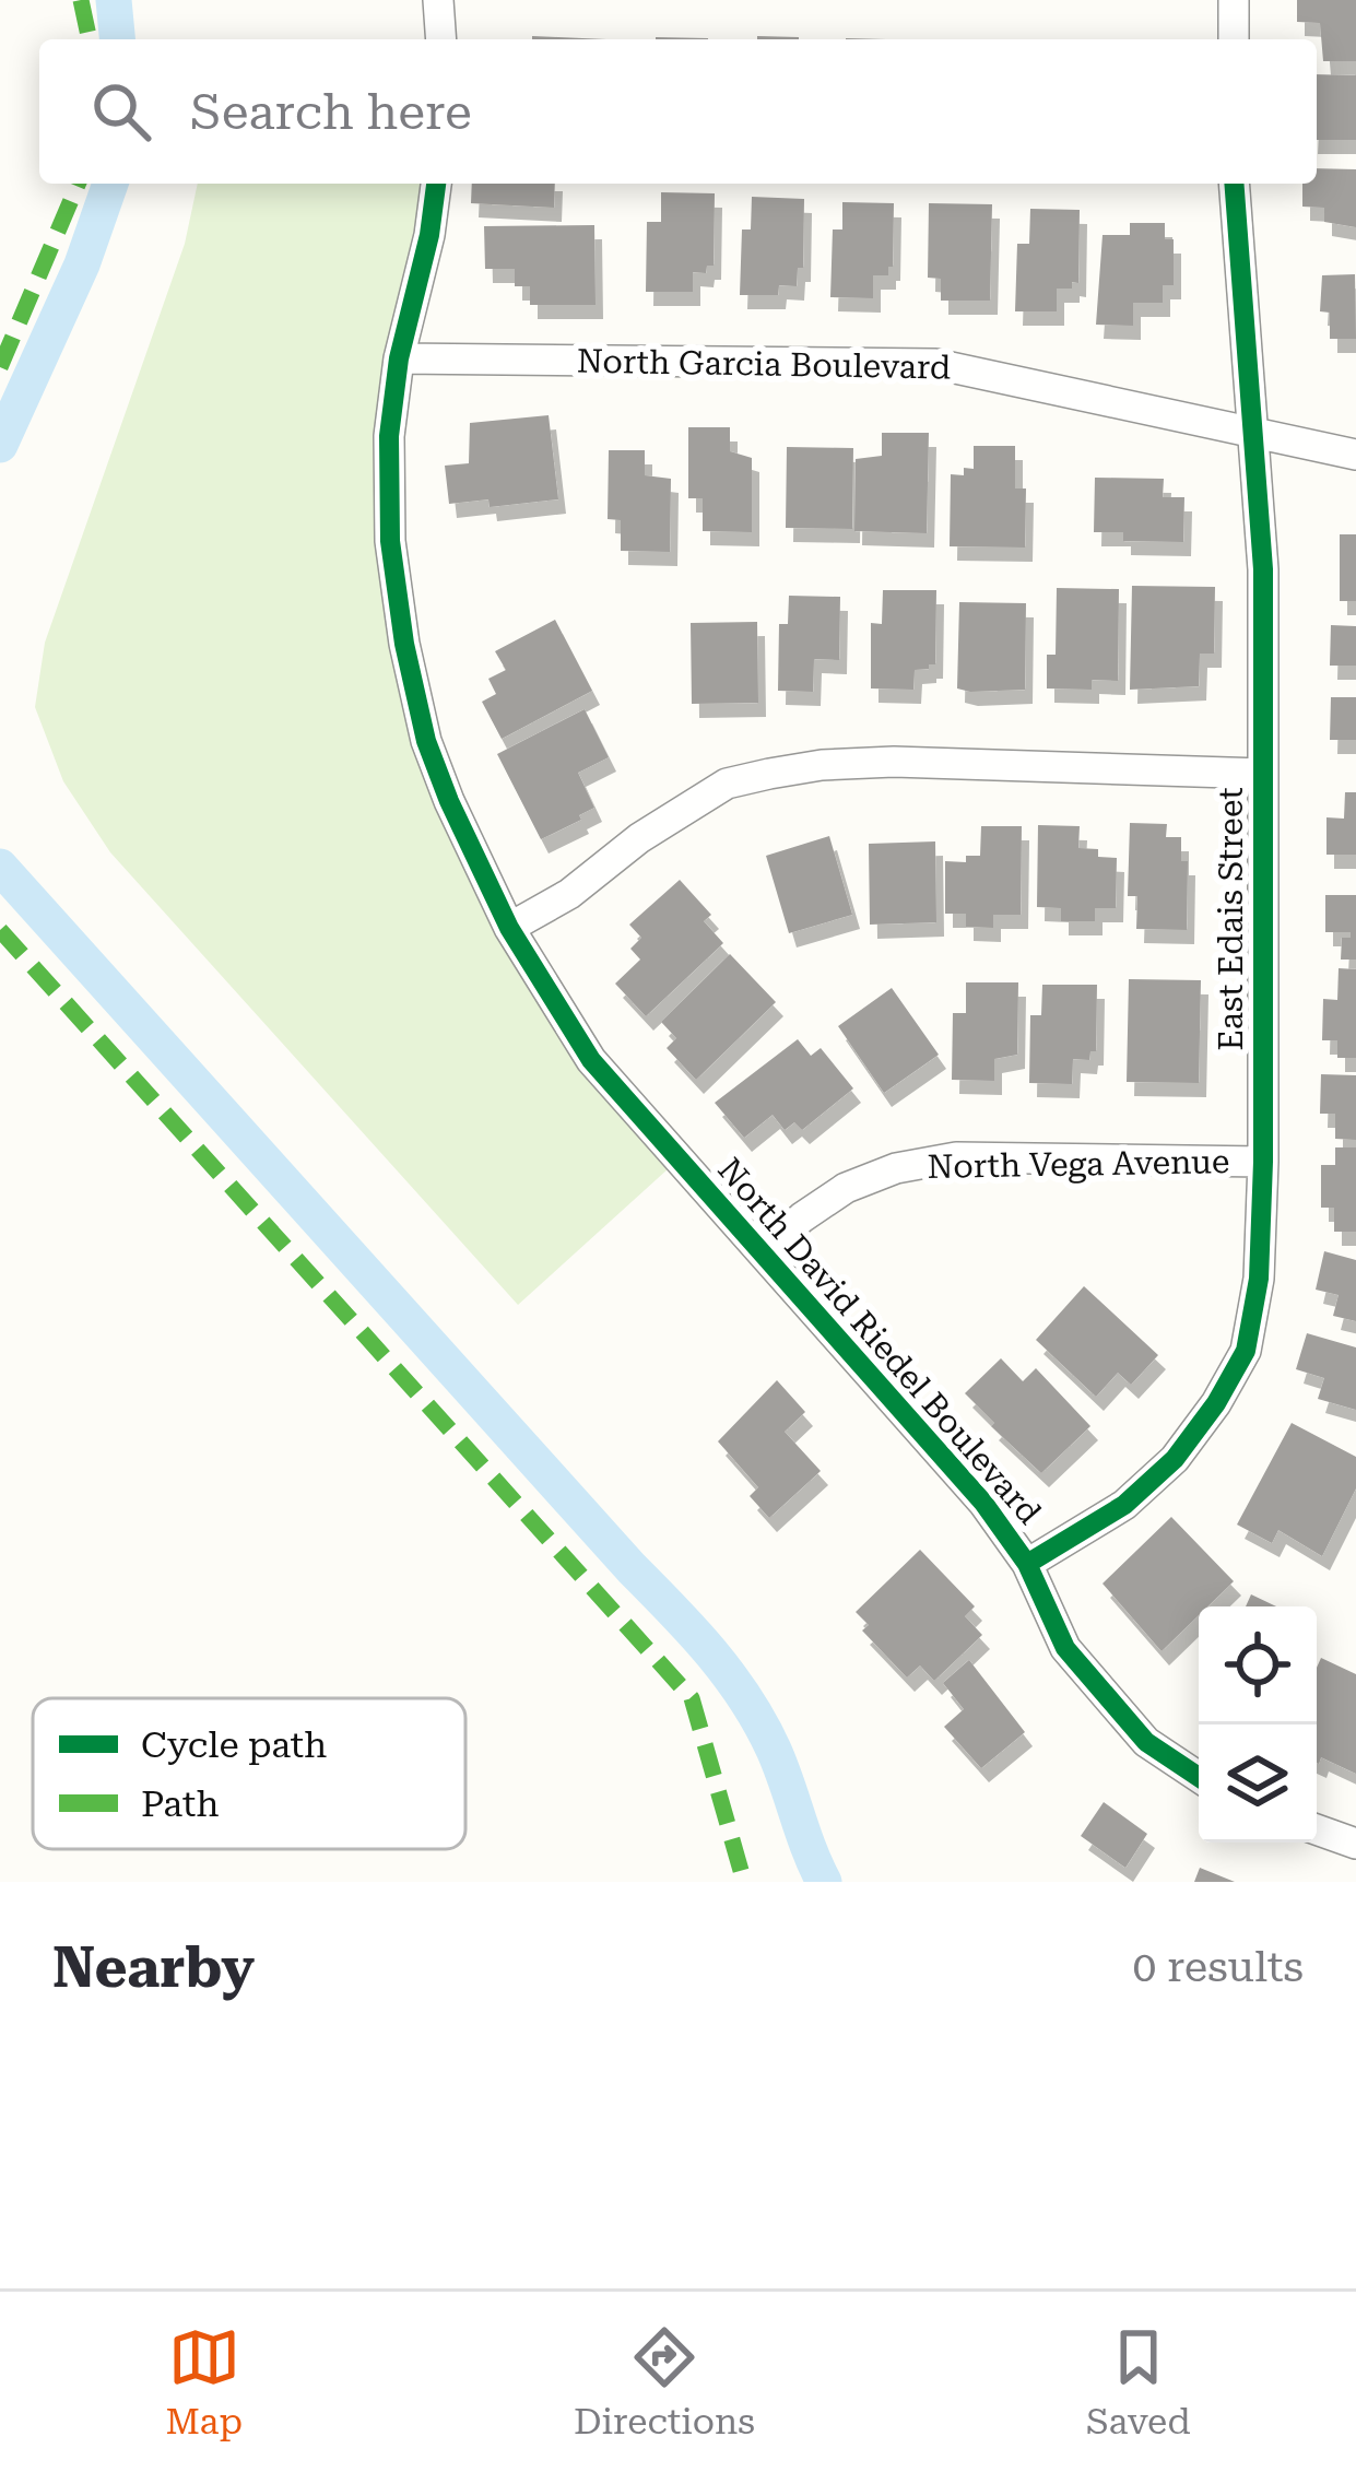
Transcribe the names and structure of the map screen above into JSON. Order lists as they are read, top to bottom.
{
  "streets": {
    "street": [
      "North Garcia Boulevard",
      "East Edais Street",
      "North Vega Avenue",
      "North David Riedel Boulevard"
    ]
  },
  "crossings": [
    ["North Garcia Boulevard", "East Edais Street"],
    ["North Garcia Boulevard", "North David Riedel Boulevard"],
    ["East Edais Street", "North Vega Avenue"],
    ["East Edais Street", "North David Riedel Boulevard"],
    ["North Vega Avenue", "North David Riedel Boulevard"]
  ],
  "legend": ["Cycle path", "Path"],
  "page": {
    "search": "Search here",
    "heading": ["Nearby", "0 results"],
    "nav": ["Map", "Directions", "Saved"]
  }
}
